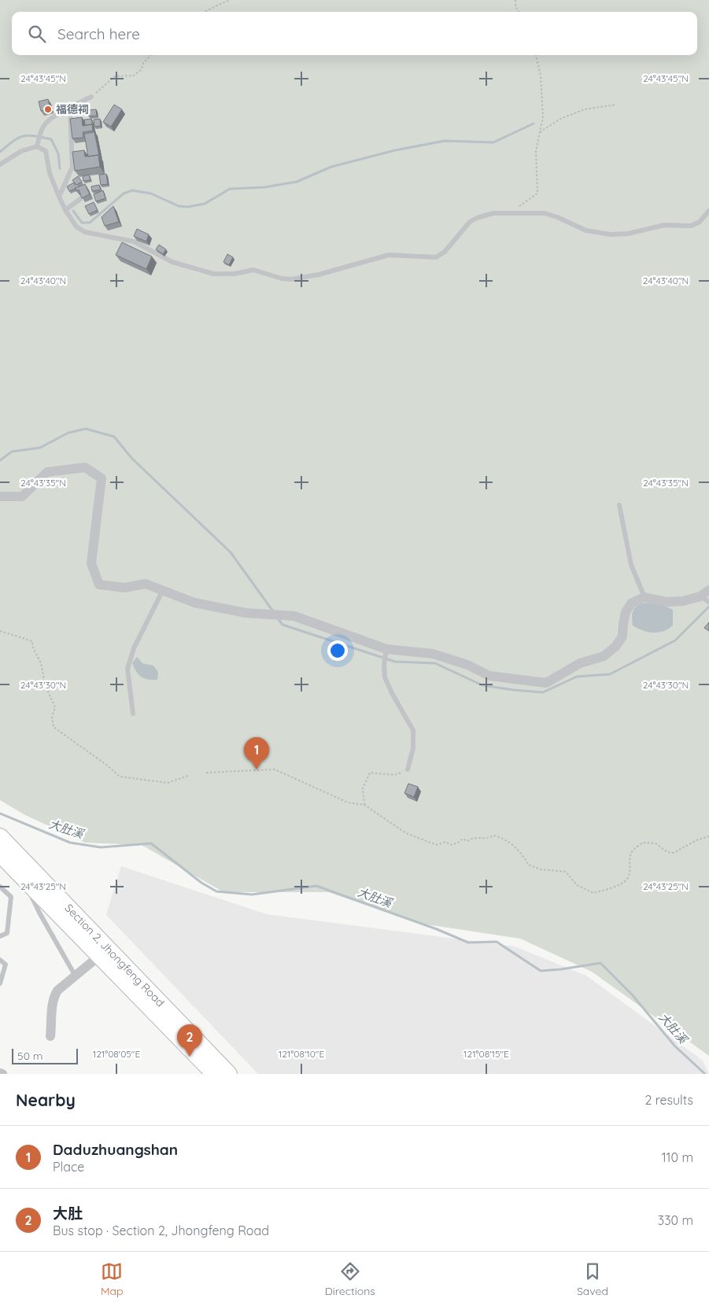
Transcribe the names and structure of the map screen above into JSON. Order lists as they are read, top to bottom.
{
  "streets": {
    "main road": ["Section 2, Jhongfeng Road"]
  },
  "water": ["大肚溪"],
  "places": ["福德祠"],
  "scale_bar": "50 m",
  "page": {
    "search": "Search here",
    "pins": ["1", "2"],
    "scale": "50 m",
    "heading": ["Nearby", "2 results"],
    "list": [
      {
        "mark": "1",
        "name": "Daduzhuangshan",
        "note": "Place",
        "value": "110 m"
      },
      {
        "mark": "2",
        "name": "大肚",
        "note": "Bus stop · Section 2, Jhongfeng Road",
        "value": "330 m"
      }
    ],
    "nav": ["Map", "Directions", "Saved"]
  },
  "coordinates": [
    "24°43'45\"N",
    "24°43'40\"N",
    "24°43'35\"N",
    "24°43'30\"N",
    "24°43'25\"N",
    "121°08'05\"E",
    "121°08'10\"E",
    "121°08'15\"E"
  ]
}
